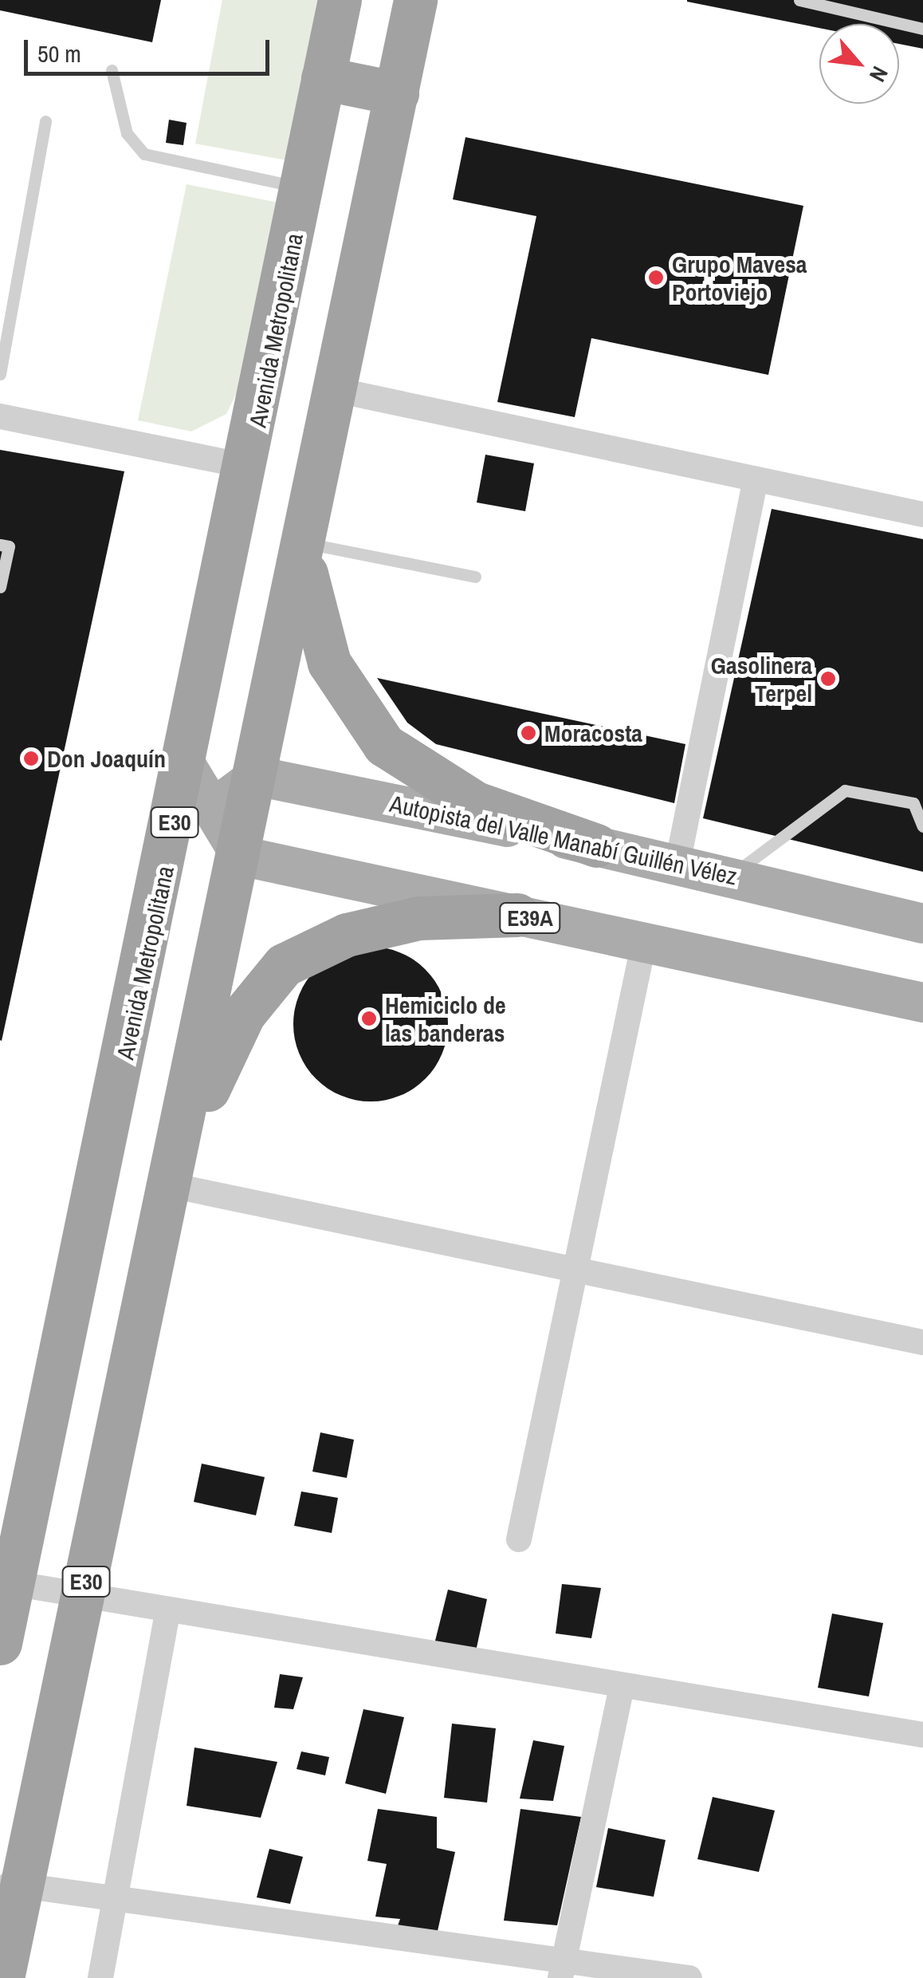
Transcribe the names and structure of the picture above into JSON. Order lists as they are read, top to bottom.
{
  "streets": {
    "highway": ["Avenida Metropolitana", "E30"],
    "main road": ["Autopista del Valle Manabí Guillén Vélez", "E39A"]
  },
  "crossings": [
    ["E30", "Autopista del Valle Manabí Guillén Vélez"],
    ["E30", "E39A"]
  ],
  "places": [
    "Grupo Mavesa Portoviejo",
    "Gasolinera Terpel",
    "Moracosta",
    "Don Joaquín",
    "Hemiciclo de las banderas"
  ],
  "scale_bar": "50 m",
  "north": "bottom right"
}
